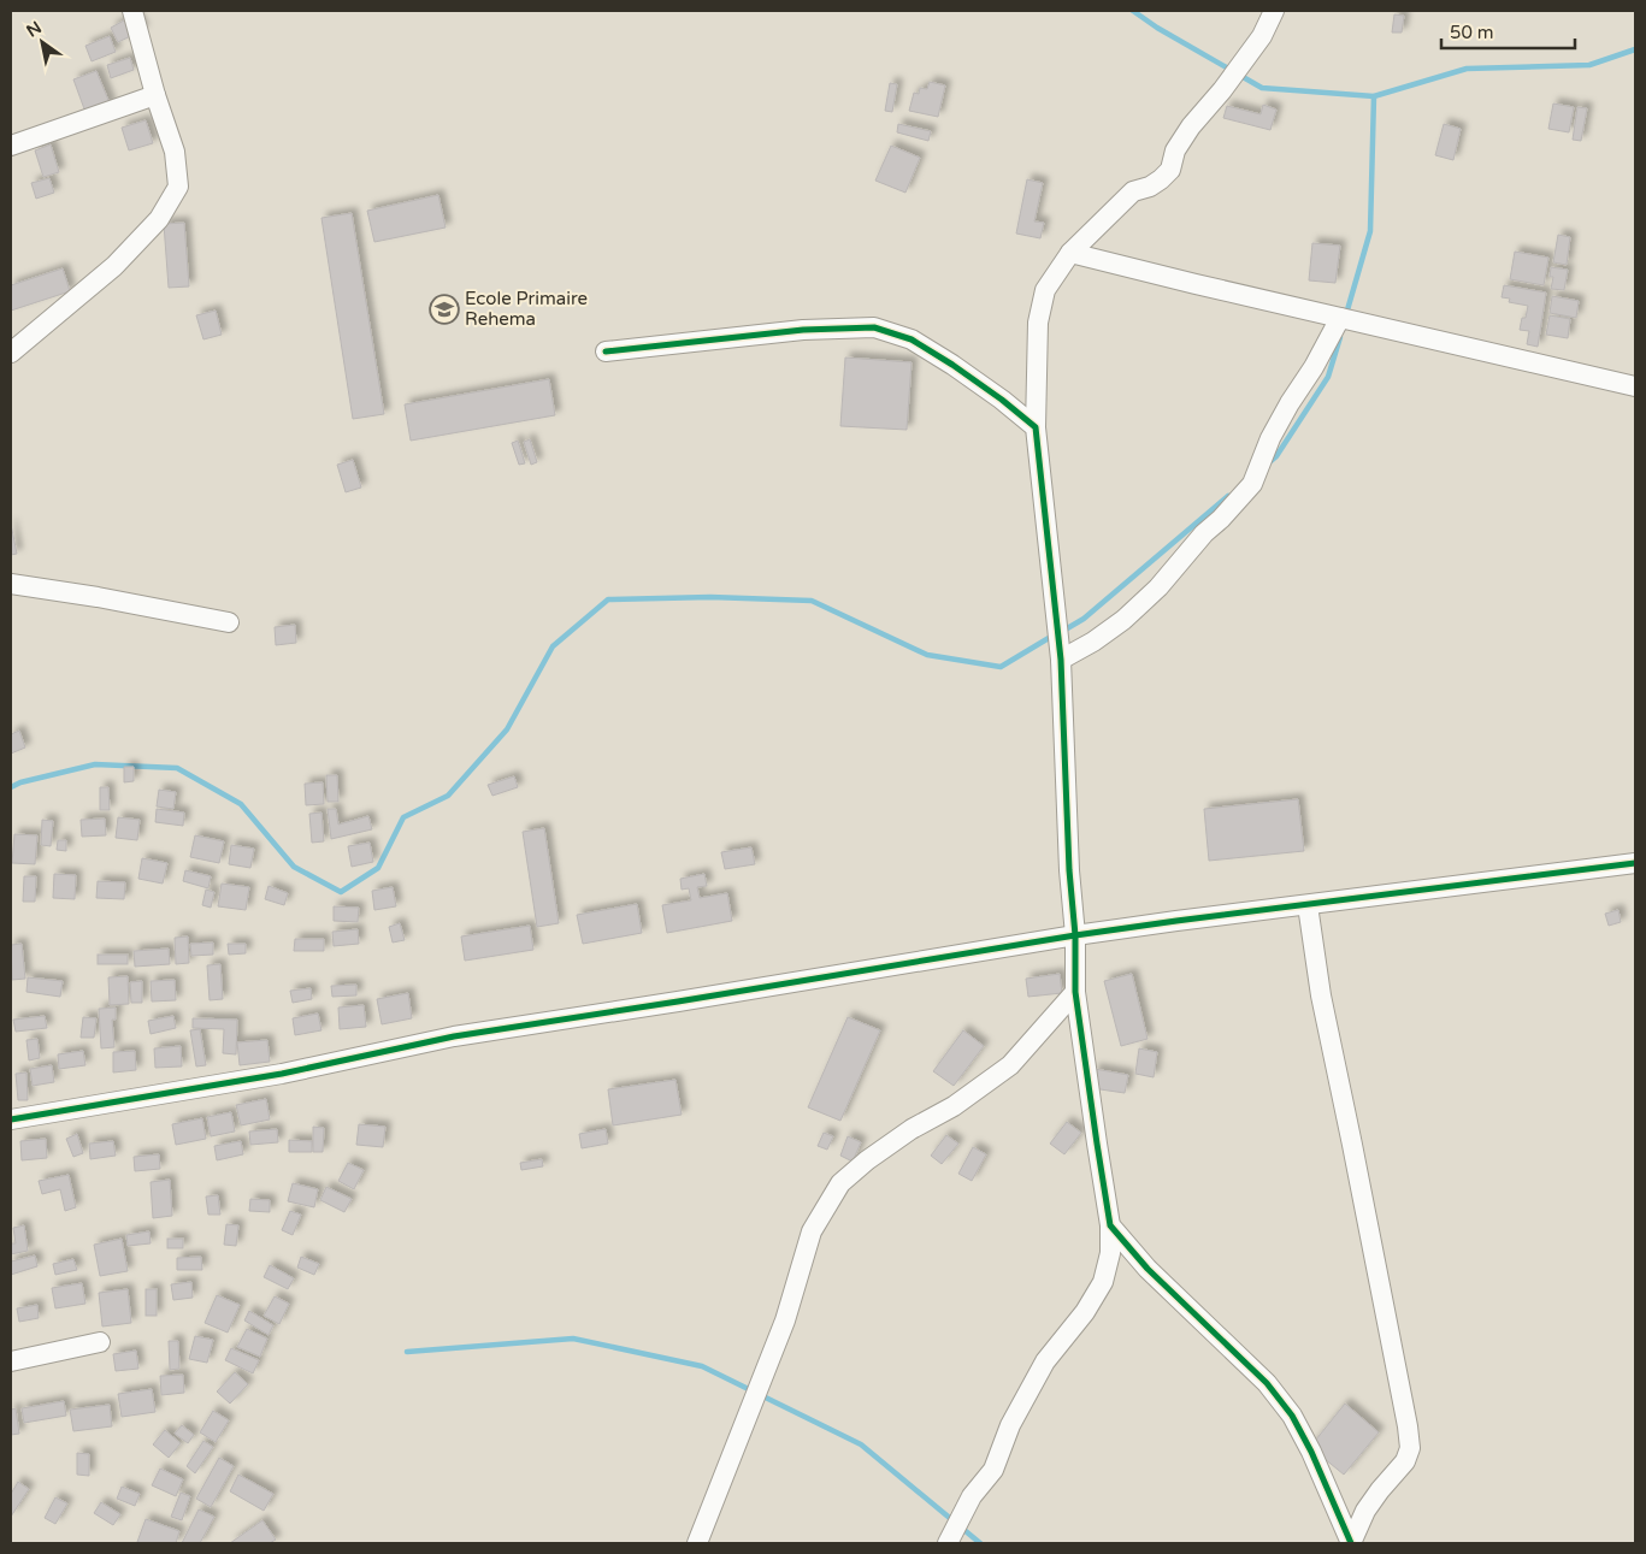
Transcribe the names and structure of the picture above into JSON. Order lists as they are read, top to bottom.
{
  "places": {
    "school or university": ["Ecole Primaire Rehema"]
  },
  "scale_bar": "50 m",
  "north": "top left"
}
